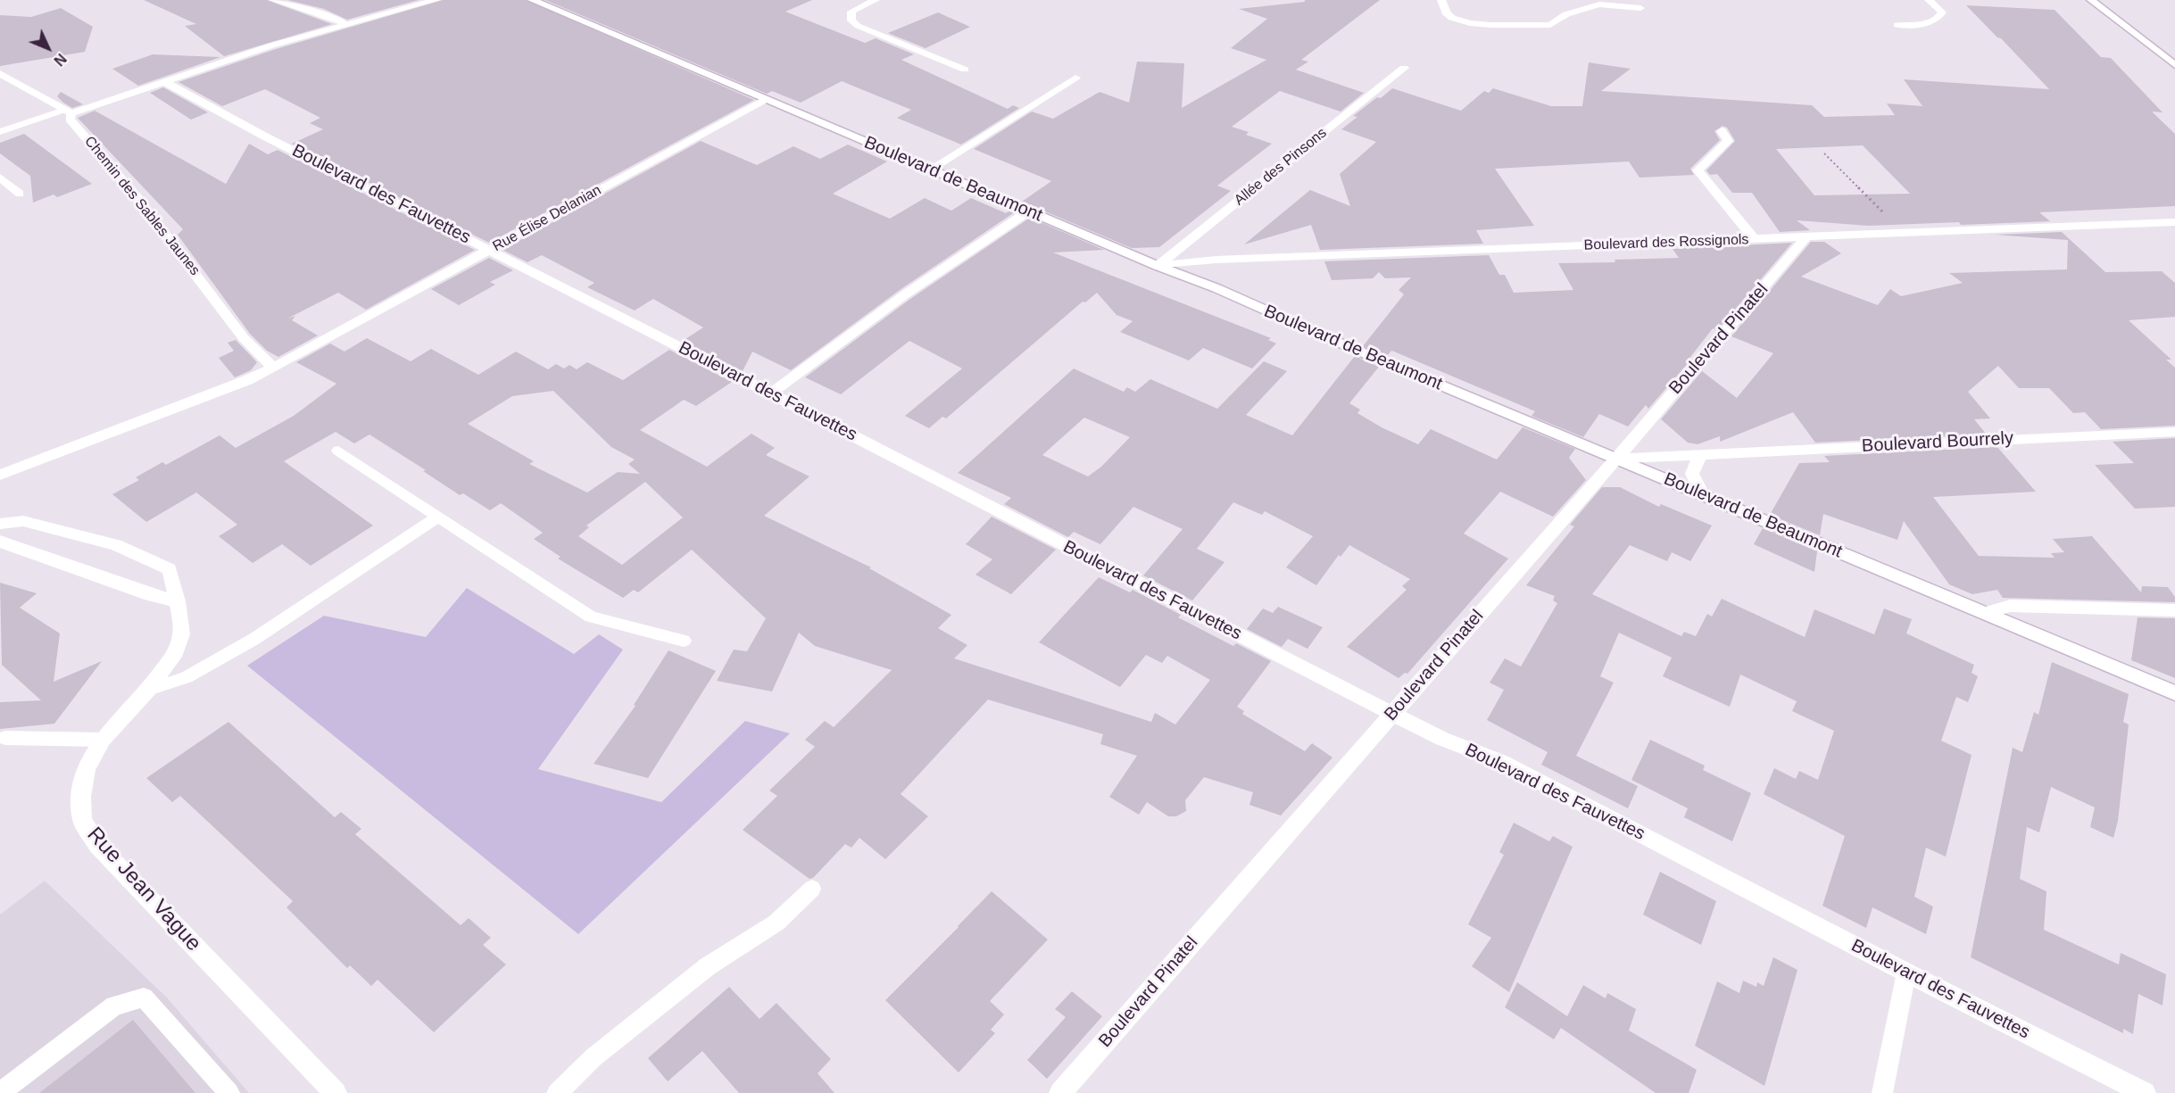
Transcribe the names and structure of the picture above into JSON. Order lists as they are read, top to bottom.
{
  "streets": {
    "street": [
      "Allée des Pinsons",
      "Boulevard de Beaumont",
      "Boulevard des Fauvettes",
      "Chemin des Sables Jaunes",
      "Rue Élise Delanian",
      "Boulevard des Rossignols",
      "Boulevard Pinatel",
      "Boulevard Bourrely",
      "Rue Jean Vague"
    ]
  },
  "crossings": [
    ["Allée des Pinsons", "Boulevard de Beaumont"],
    ["Allée des Pinsons", "Boulevard des Rossignols"],
    ["Boulevard de Beaumont", "Rue Élise Delanian"],
    ["Boulevard de Beaumont", "Boulevard des Rossignols"],
    ["Boulevard de Beaumont", "Boulevard Pinatel"],
    ["Boulevard de Beaumont", "Boulevard Bourrely"],
    ["Boulevard des Fauvettes", "Rue Élise Delanian"],
    ["Boulevard des Fauvettes", "Boulevard Pinatel"],
    ["Chemin des Sables Jaunes", "Rue Élise Delanian"],
    ["Boulevard des Rossignols", "Boulevard Pinatel"],
    ["Boulevard Pinatel", "Boulevard Bourrely"]
  ],
  "north": "bottom right"
}
